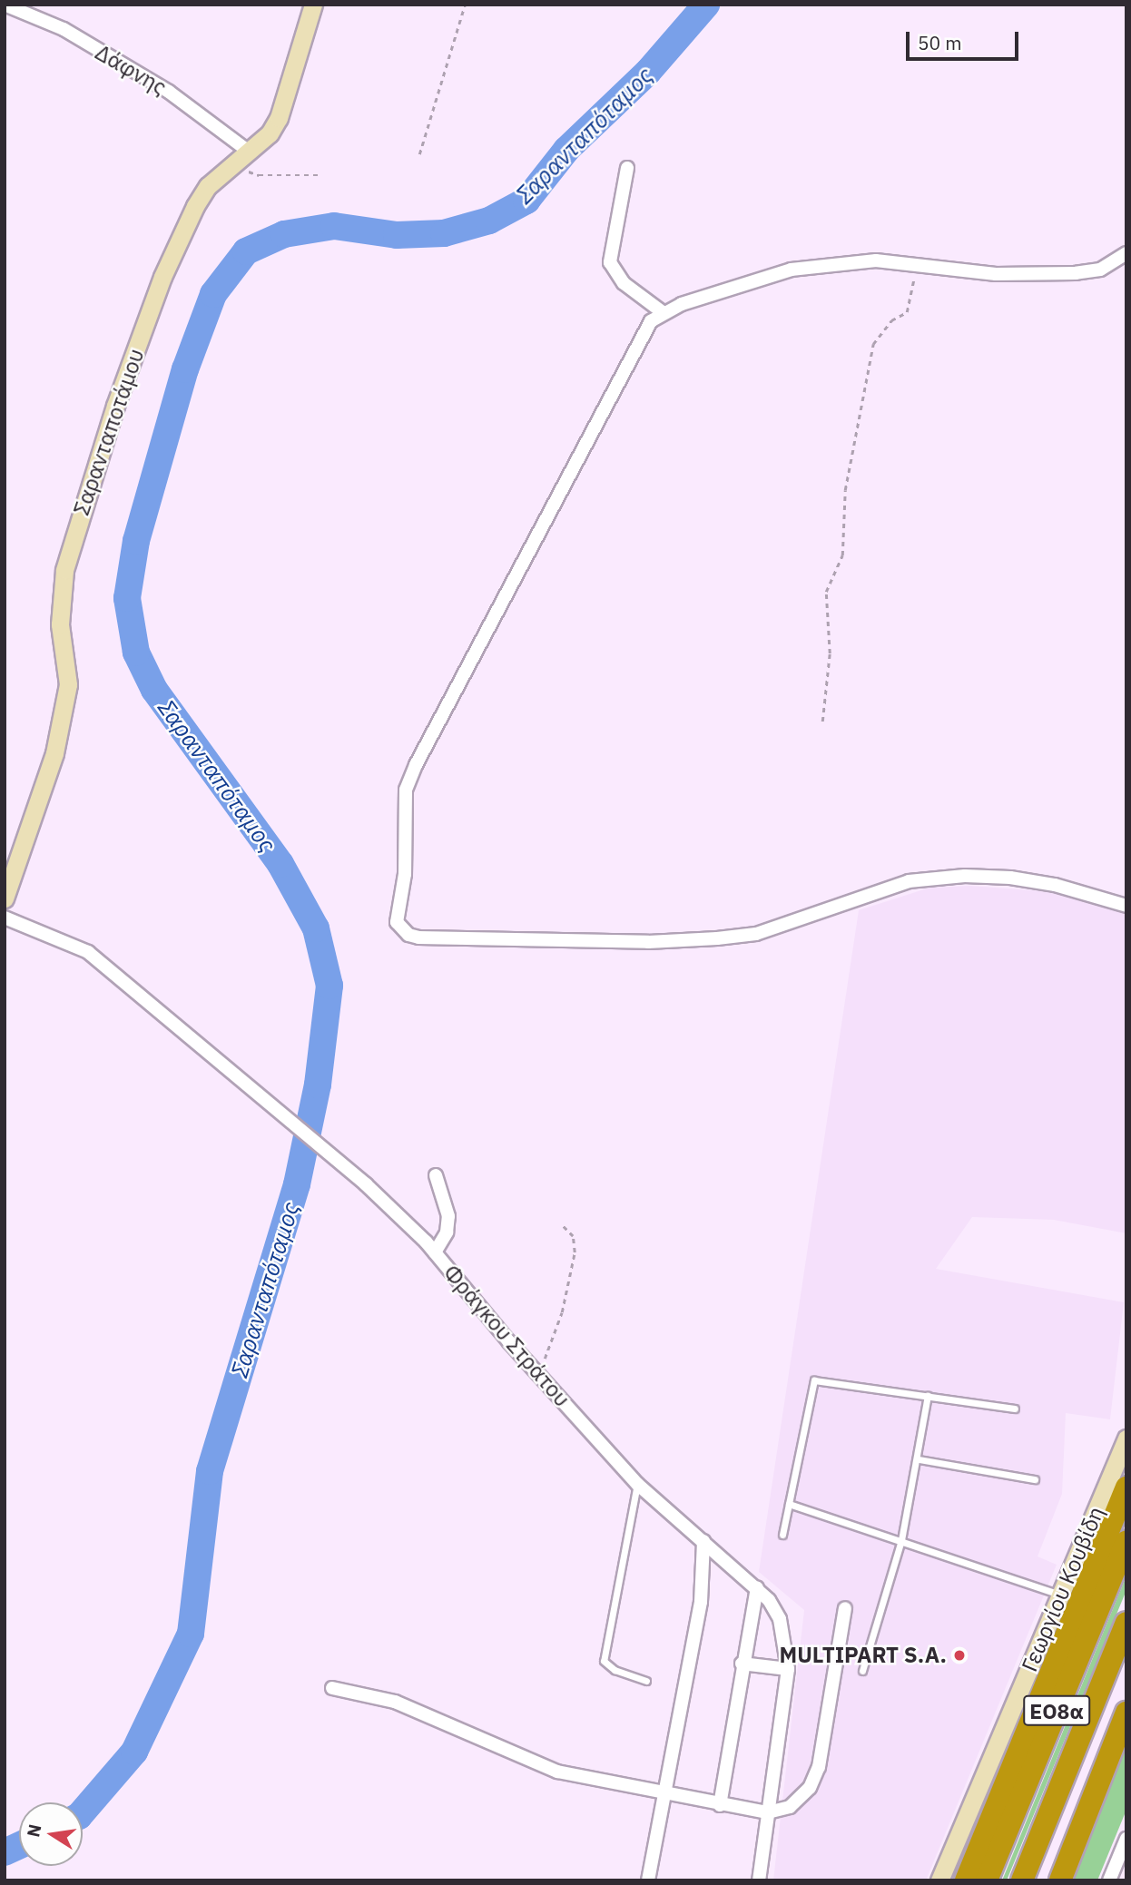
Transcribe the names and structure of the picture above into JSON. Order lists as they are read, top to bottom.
{
  "streets": {
    "highway": ["ΕΟ8α"],
    "street": [
      "Δάφνης",
      "Σαρανταποτάμου",
      "Φράγκου Στράτου",
      "Γεωργίου Κουβίδη"
    ]
  },
  "crossings": [
    ["Δάφνης", "Σαρανταποτάμου"]
  ],
  "water": ["Σαρανταπόταμος"],
  "places": ["MULTIPART S.A."],
  "scale_bar": "50 m",
  "north": "left"
}
